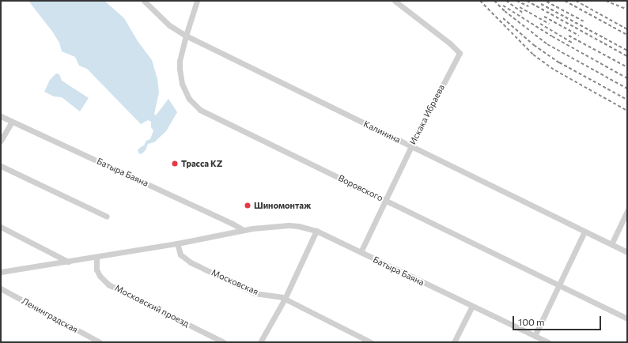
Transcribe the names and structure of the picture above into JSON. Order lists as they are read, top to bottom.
{
  "streets": {
    "street": [
      "Искака Ибраева",
      "Калинина",
      "Батыра Баяна",
      "Воровского",
      "Московская",
      "Московский проезд",
      "Ленинградская"
    ]
  },
  "crossings": [
    ["Искака Ибраева", "Калинина"],
    ["Искака Ибраева", "Батыра Баяна"],
    ["Искака Ибраева", "Воровского"],
    ["Калинина", "Воровского"],
    ["Батыра Баяна", "Московская"],
    ["Батыра Баяна", "Московский проезд"]
  ],
  "places": ["Трасса KZ", "Шиномонтаж"],
  "scale_bar": "100 m"
}
